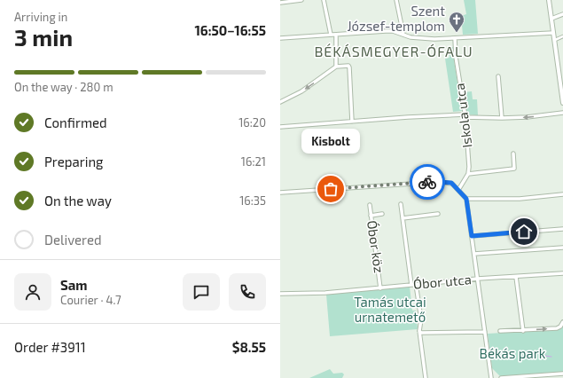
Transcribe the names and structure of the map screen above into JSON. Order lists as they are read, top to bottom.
{
  "streets": {
    "street": ["Iskola utca", "Óbor köz", "Óbor utca"]
  },
  "crossings": [
    ["Óbor köz", "Óbor utca"]
  ],
  "districts": ["BÉKÁSMEGYER-ÓFALU"],
  "parks": ["Tamás utcai urnatemető", "Békás park"],
  "places": {
    "church": ["Szent József-templom"],
    "other": ["Kisbolt"]
  },
  "page": {
    "heading": ["3 min", "Arriving in", "16:50–16:55"],
    "panel": [
      "Sam",
      "Courier · 4.7",
      "Order #3911",
      "$8.55"
    ],
    "bar": "On the way · 280 m",
    "list": [
      ["Confirmed", "16:20"],
      ["Preparing", "16:21"],
      ["On the way", "16:35"],
      "Delivered"
    ],
    "bubble": "Kisbolt"
  }
}
